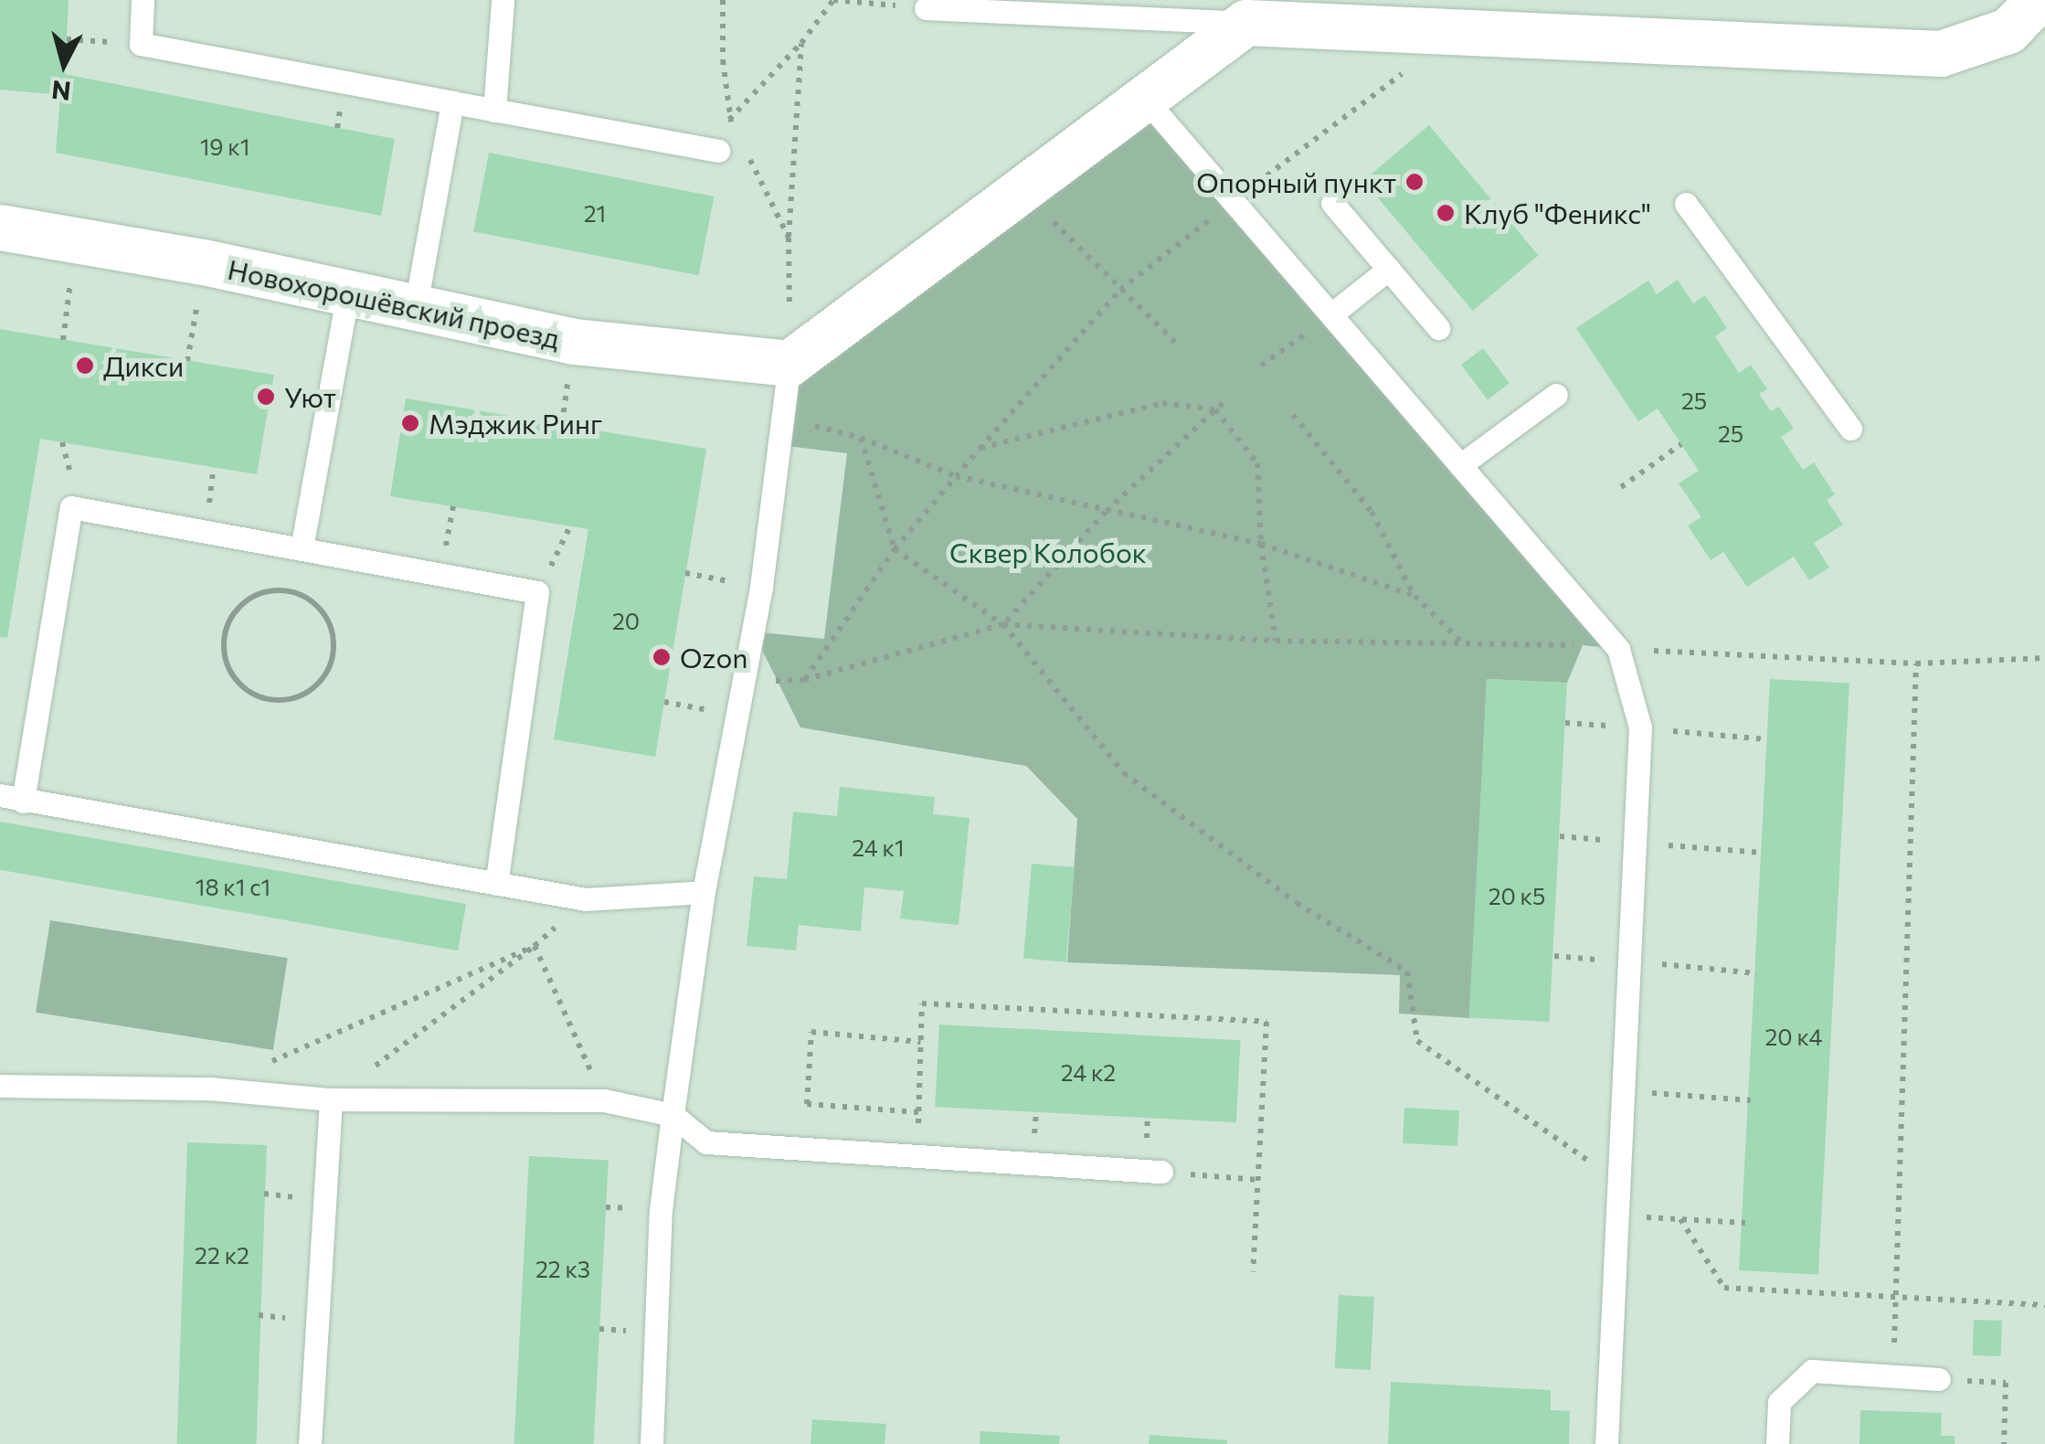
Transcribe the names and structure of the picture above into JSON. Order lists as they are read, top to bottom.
{
  "streets": {
    "street": ["Новохорошёвский проезд"]
  },
  "parks": ["Сквер Колобок"],
  "places": [
    "Опорный пункт",
    "Клуб \"Феникс\"",
    "Дикси",
    "Уют",
    "Мэджик Ринг",
    "Ozon"
  ],
  "house_numbers": [
    "19 к1",
    "21",
    "25",
    "25",
    "20",
    "24 к1",
    "18 к1 с1",
    "20 к5",
    "20 к4",
    "24 к2",
    "22 к2",
    "22 к3"
  ],
  "north": "bottom"
}
